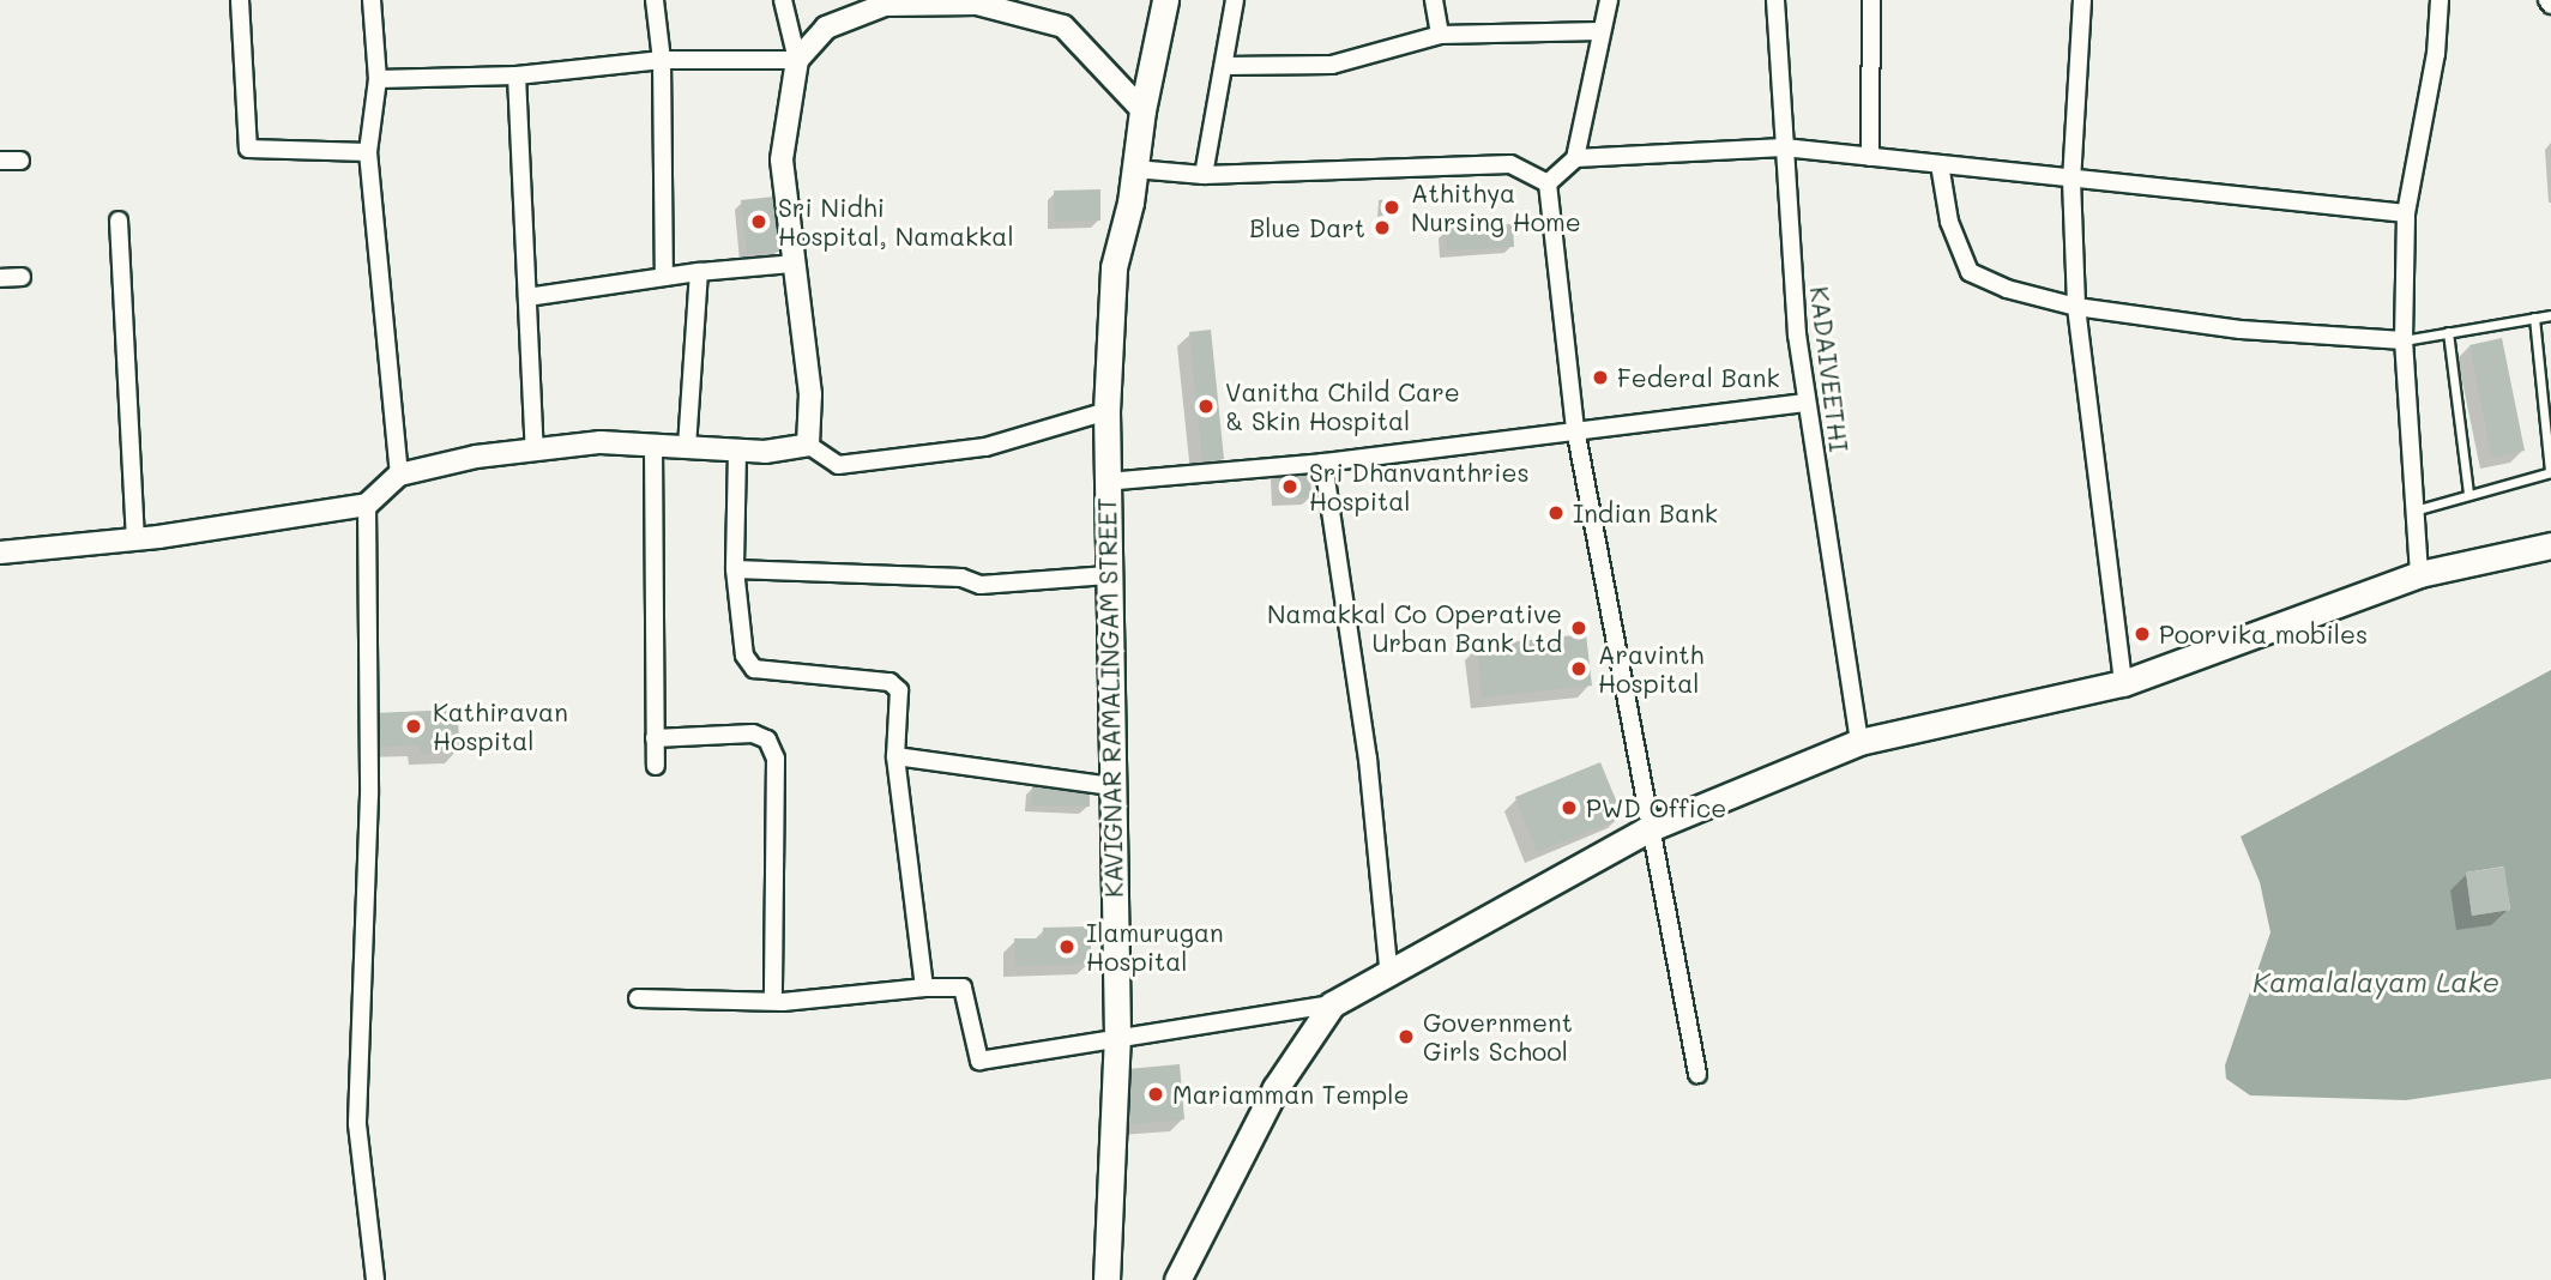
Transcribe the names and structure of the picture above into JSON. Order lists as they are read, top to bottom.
{
  "streets": {
    "main road": ["KAVIGNAR RAMALINGAM STREET"],
    "street": ["KADAIVEETHI"]
  },
  "water": ["Kamalalayam Lake"],
  "places": [
    "Athithya Nursing Home",
    "Sri Nidhi Hospital, Namakkal",
    "Blue Dart",
    "Federal Bank",
    "Vanitha Child Care & Skin Hospital",
    "Sri Dhanvanthries Hospital",
    "Indian Bank",
    "Namakkal Co Operative Urban Bank Ltd",
    "Poorvika mobiles",
    "Aravinth Hospital",
    "Kathiravan Hospital",
    "PWD Office",
    "Ilamurugan Hospital",
    "Government Girls School",
    "Mariamman Temple"
  ]
}
